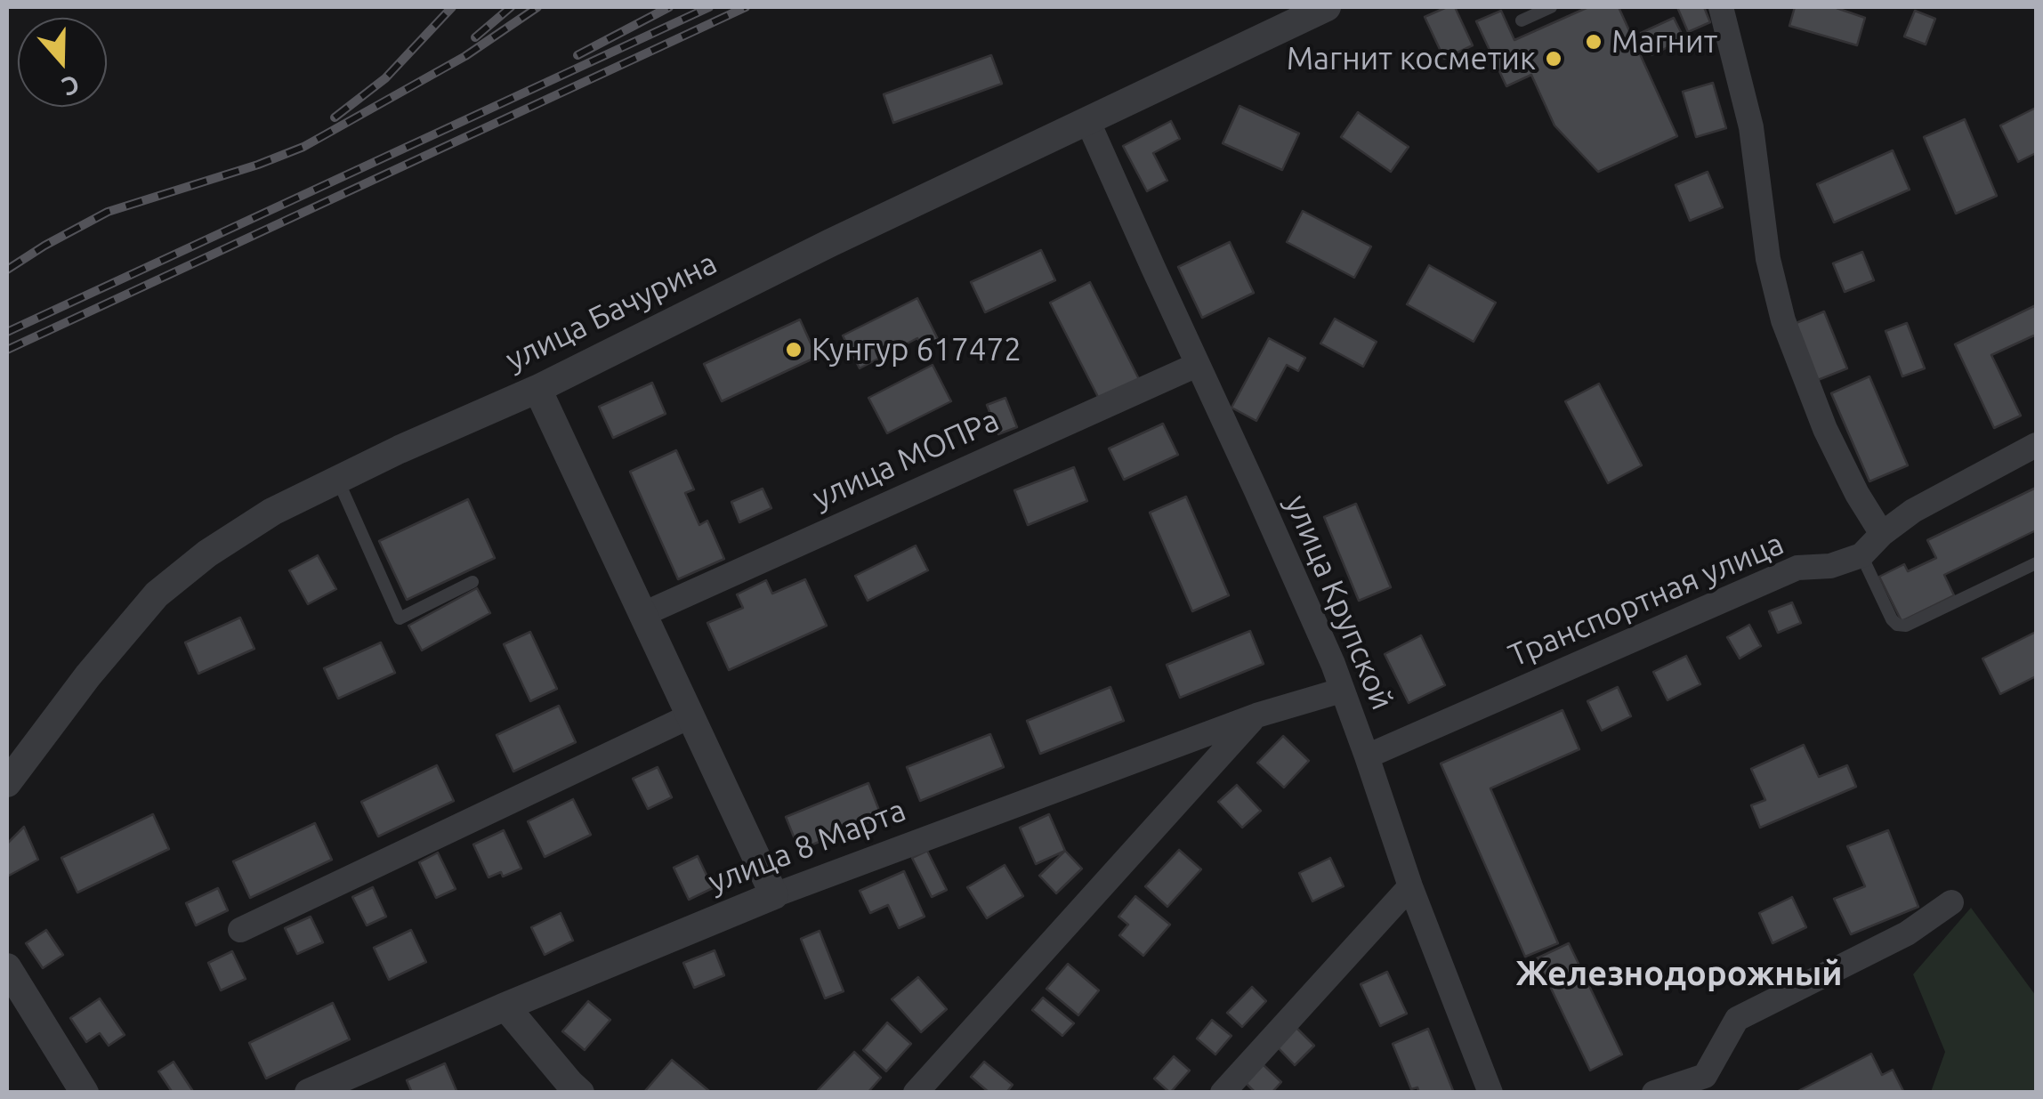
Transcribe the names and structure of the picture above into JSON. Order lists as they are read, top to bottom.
{
  "streets": {
    "street": [
      "улица Бачурина",
      "улица МОПРа",
      "Транспортная улица",
      "улица Крупской",
      "улица 8 Марта"
    ]
  },
  "crossings": [
    ["улица Бачурина", "улица Крупской"],
    ["улица МОПРа", "улица Крупской"],
    ["Транспортная улица", "улица Крупской"],
    ["улица Крупской", "улица 8 Марта"]
  ],
  "districts": ["Железнодорожный"],
  "places": ["Магнит", "Магнит косметик", "Кунгур 617472"],
  "north": "bottom"
}
